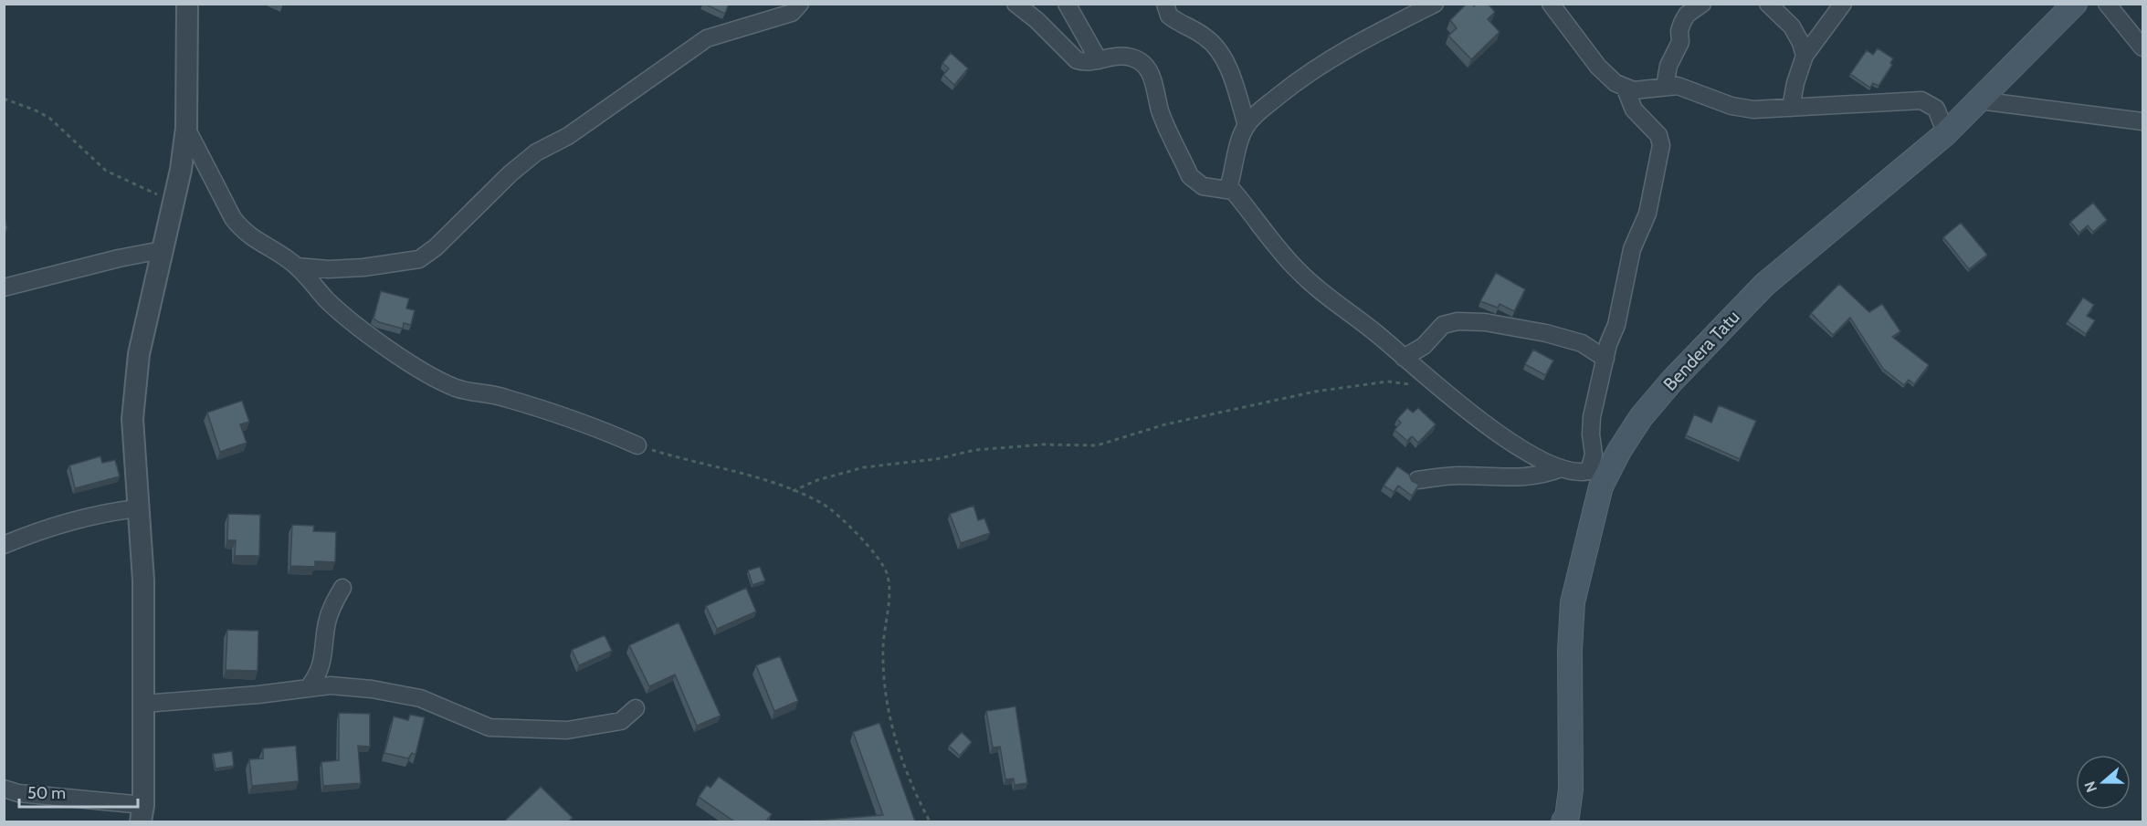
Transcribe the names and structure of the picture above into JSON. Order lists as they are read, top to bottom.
{
  "streets": {
    "main road": ["Bendera Tatu"]
  },
  "scale_bar": "50 m",
  "north": "left"
}
